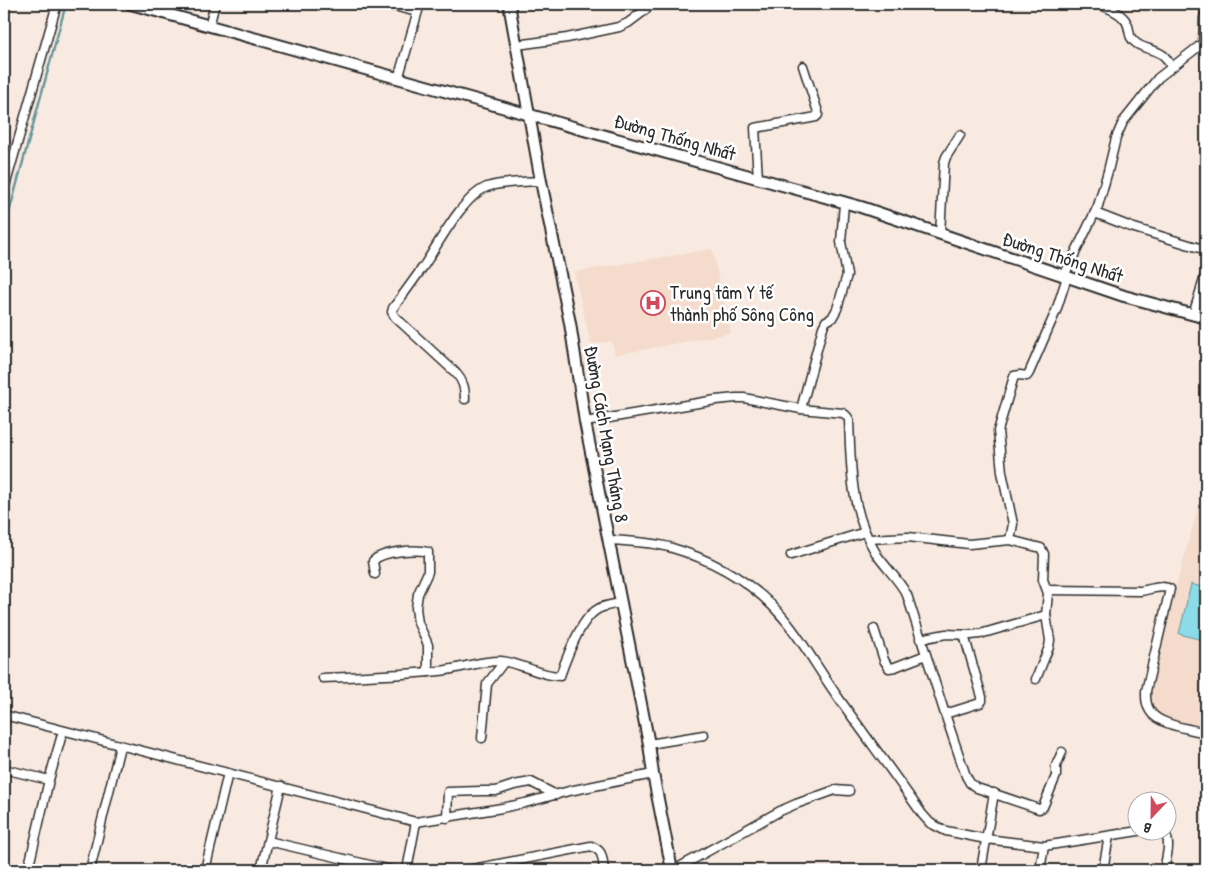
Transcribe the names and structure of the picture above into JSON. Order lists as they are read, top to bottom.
{
  "streets": {
    "street": ["Đường Thống Nhất", "Đường Cách Mạng Tháng 8"]
  },
  "crossings": [
    ["Đường Thống Nhất", "Đường Cách Mạng Tháng 8"]
  ],
  "places": {
    "hospital": ["Trung tâm Y tế thành phố Sông Công"]
  },
  "north": "bottom"
}
